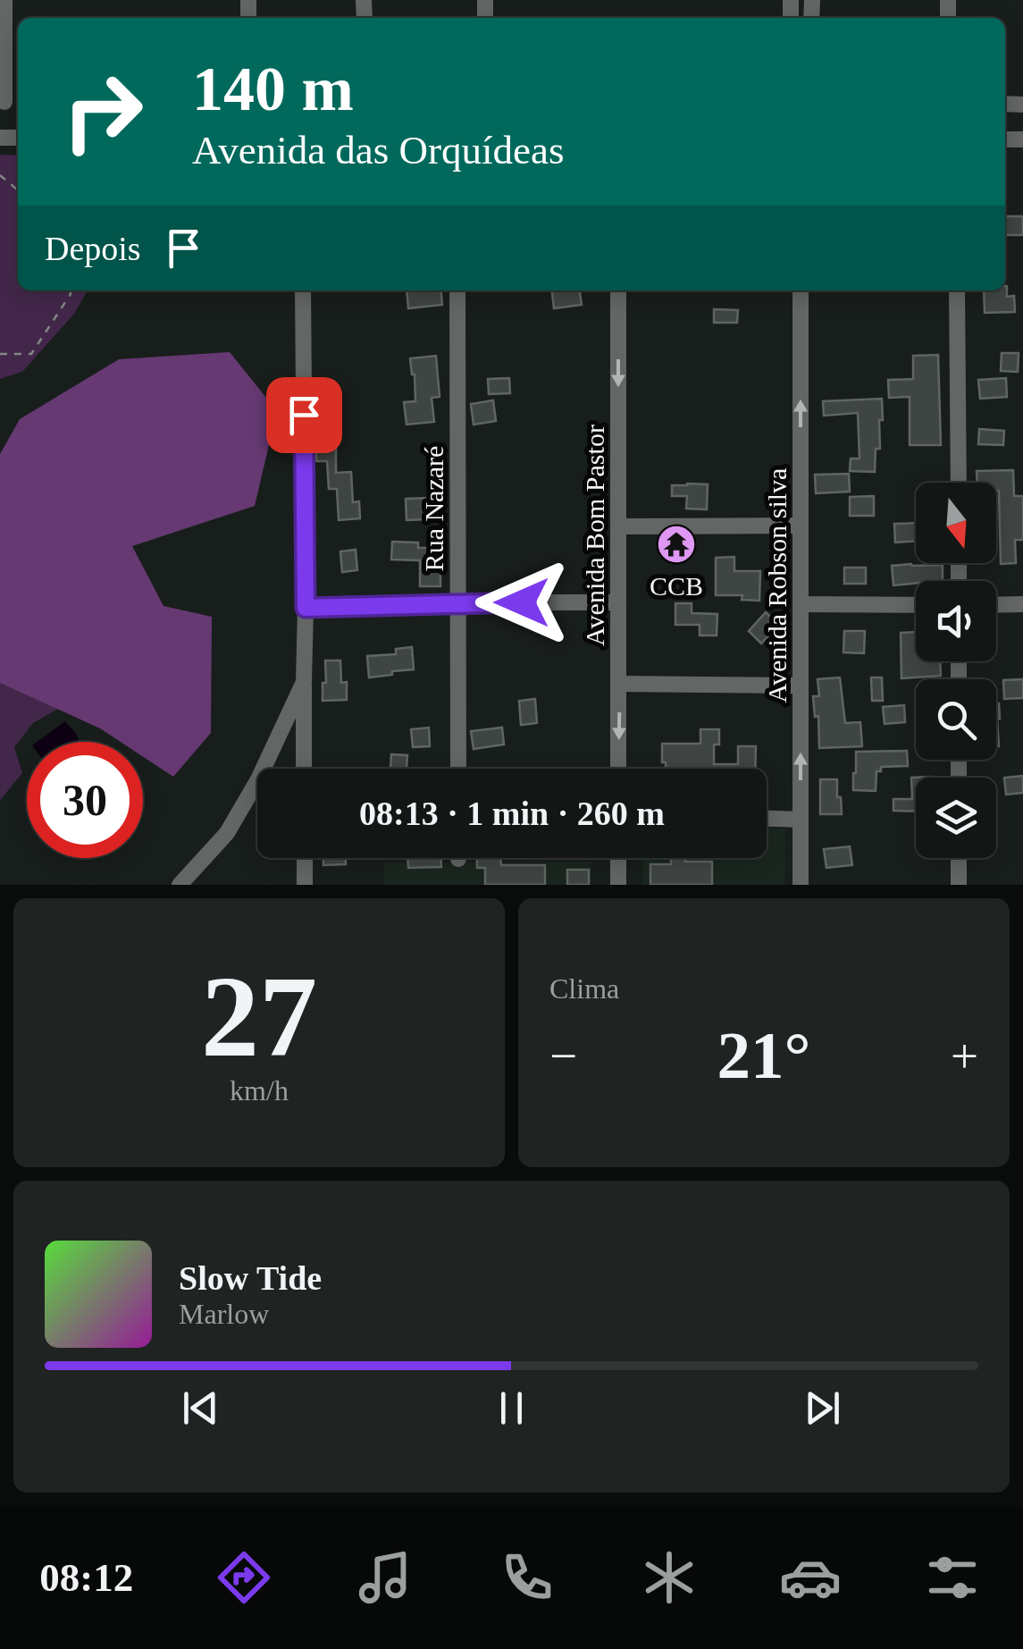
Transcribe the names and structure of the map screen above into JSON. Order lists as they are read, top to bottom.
{
  "streets": {
    "street": ["Rua Nazaré", "Avenida Bom Pastor", "Avenida Robson silva"]
  },
  "one_way": ["Avenida Bom Pastor", "Avenida Robson silva"],
  "places": {
    "temple": ["CCB"]
  },
  "north": "bottom",
  "page": {
    "turn": ["140 m", "Avenida das Orquídeas"],
    "then": "Depois",
    "limit": "30",
    "trip": "08:13 · 1 min · 260 m",
    "tile": [
      ["27", "km/h"],
      "Clima"
    ],
    "heat": ["−", "21°", "+"],
    "song": ["Slow Tide", "Marlow"],
    "tabs": "08:12"
  }
}
